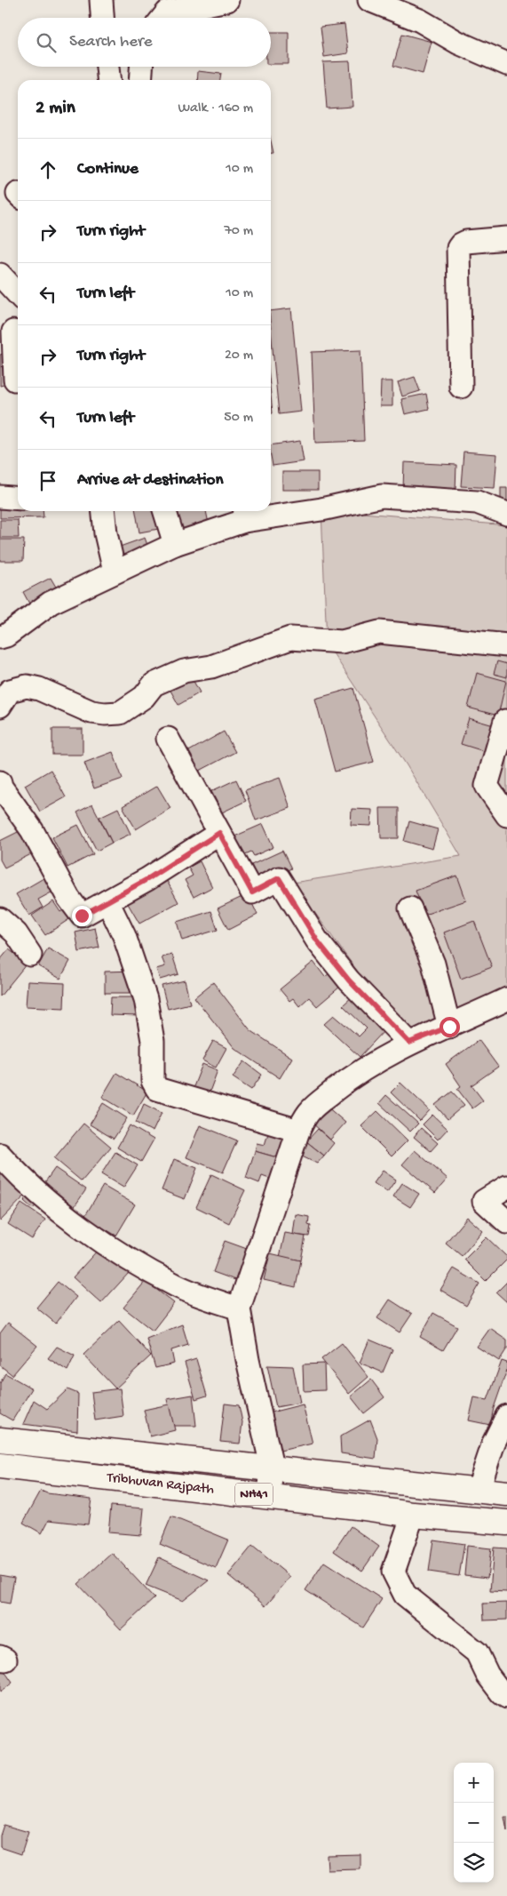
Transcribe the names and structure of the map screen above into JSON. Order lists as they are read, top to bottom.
{
  "streets": {
    "highway": ["Tribhuvan Rajpath", "NH41"]
  },
  "page": {
    "search": "Search here",
    "heading": ["2 min", "Walk · 160 m"],
    "list": [
      ["Continue", "10 m"],
      ["Turn right", "70 m"],
      ["Turn left", "10 m"],
      ["Turn right", "20 m"],
      ["Turn left", "50 m"],
      "Arrive at destination"
    ],
    "map_buttons": ["+", "−"]
  }
}
